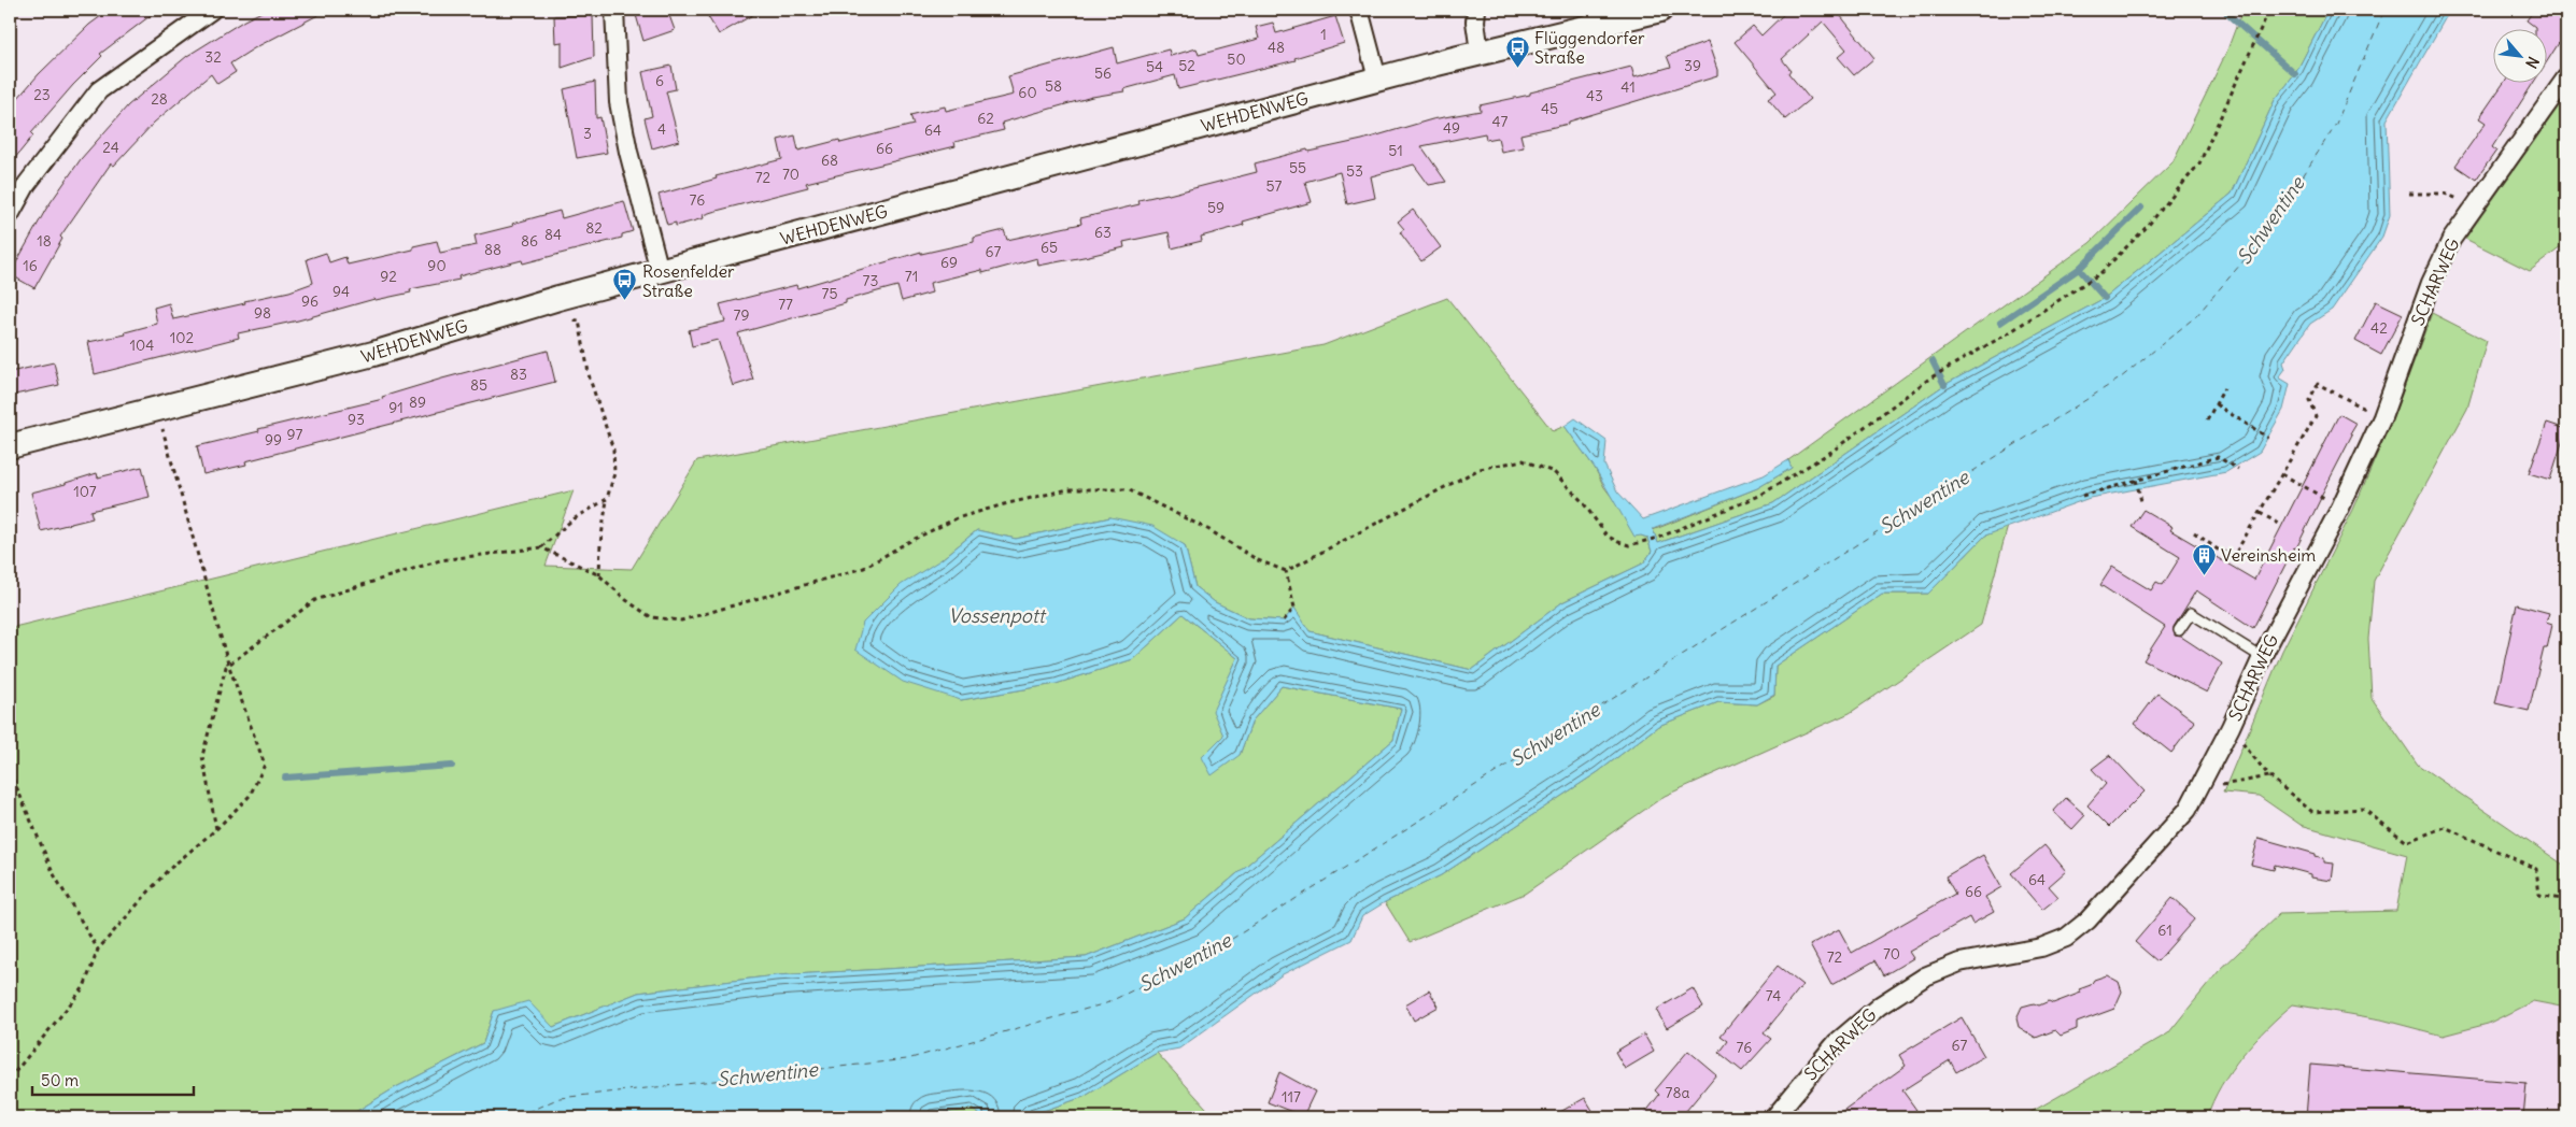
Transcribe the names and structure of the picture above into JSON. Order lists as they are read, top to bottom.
{
  "streets": {
    "main road": ["WEHDENWEG"],
    "street": ["SCHARWEG"]
  },
  "water": ["Schwentine", "Vossenpott"],
  "places": {
    "bus stop": ["Flüggendorfer Straße", "Rosenfelder Straße"],
    "building": ["Vereinsheim"]
  },
  "house_numbers": [
    "1",
    "48",
    "32",
    "50",
    "52",
    "39",
    "54",
    "56",
    "6",
    "58",
    "41",
    "60",
    "23",
    "43",
    "28",
    "45",
    "62",
    "47",
    "49",
    "4",
    "64",
    "3",
    "24",
    "66",
    "51",
    "68",
    "55",
    "53",
    "70",
    "72",
    "57",
    "76",
    "59",
    "82",
    "63",
    "84",
    "18",
    "86",
    "65",
    "88",
    "67",
    "69",
    "16",
    "90",
    "92",
    "71",
    "73",
    "94",
    "75",
    "96",
    "77",
    "98",
    "79",
    "42",
    "102",
    "104",
    "83",
    "85",
    "89",
    "91",
    "93",
    "97",
    "99",
    "107",
    "64",
    "66",
    "61",
    "70",
    "72",
    "74",
    "67",
    "76",
    "78a",
    "117"
  ],
  "scale_bar": "50 m",
  "north": "bottom right"
}
